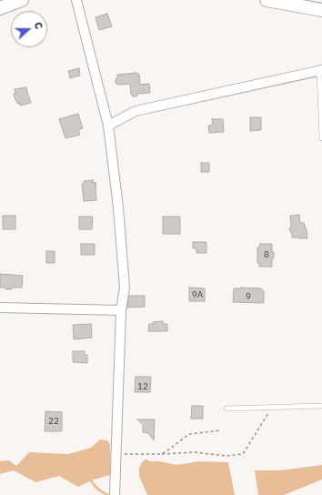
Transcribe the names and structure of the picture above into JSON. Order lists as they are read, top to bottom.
{
  "house_numbers": [
    "8",
    "9А",
    "9",
    "12",
    "22"
  ],
  "north": "right"
}
